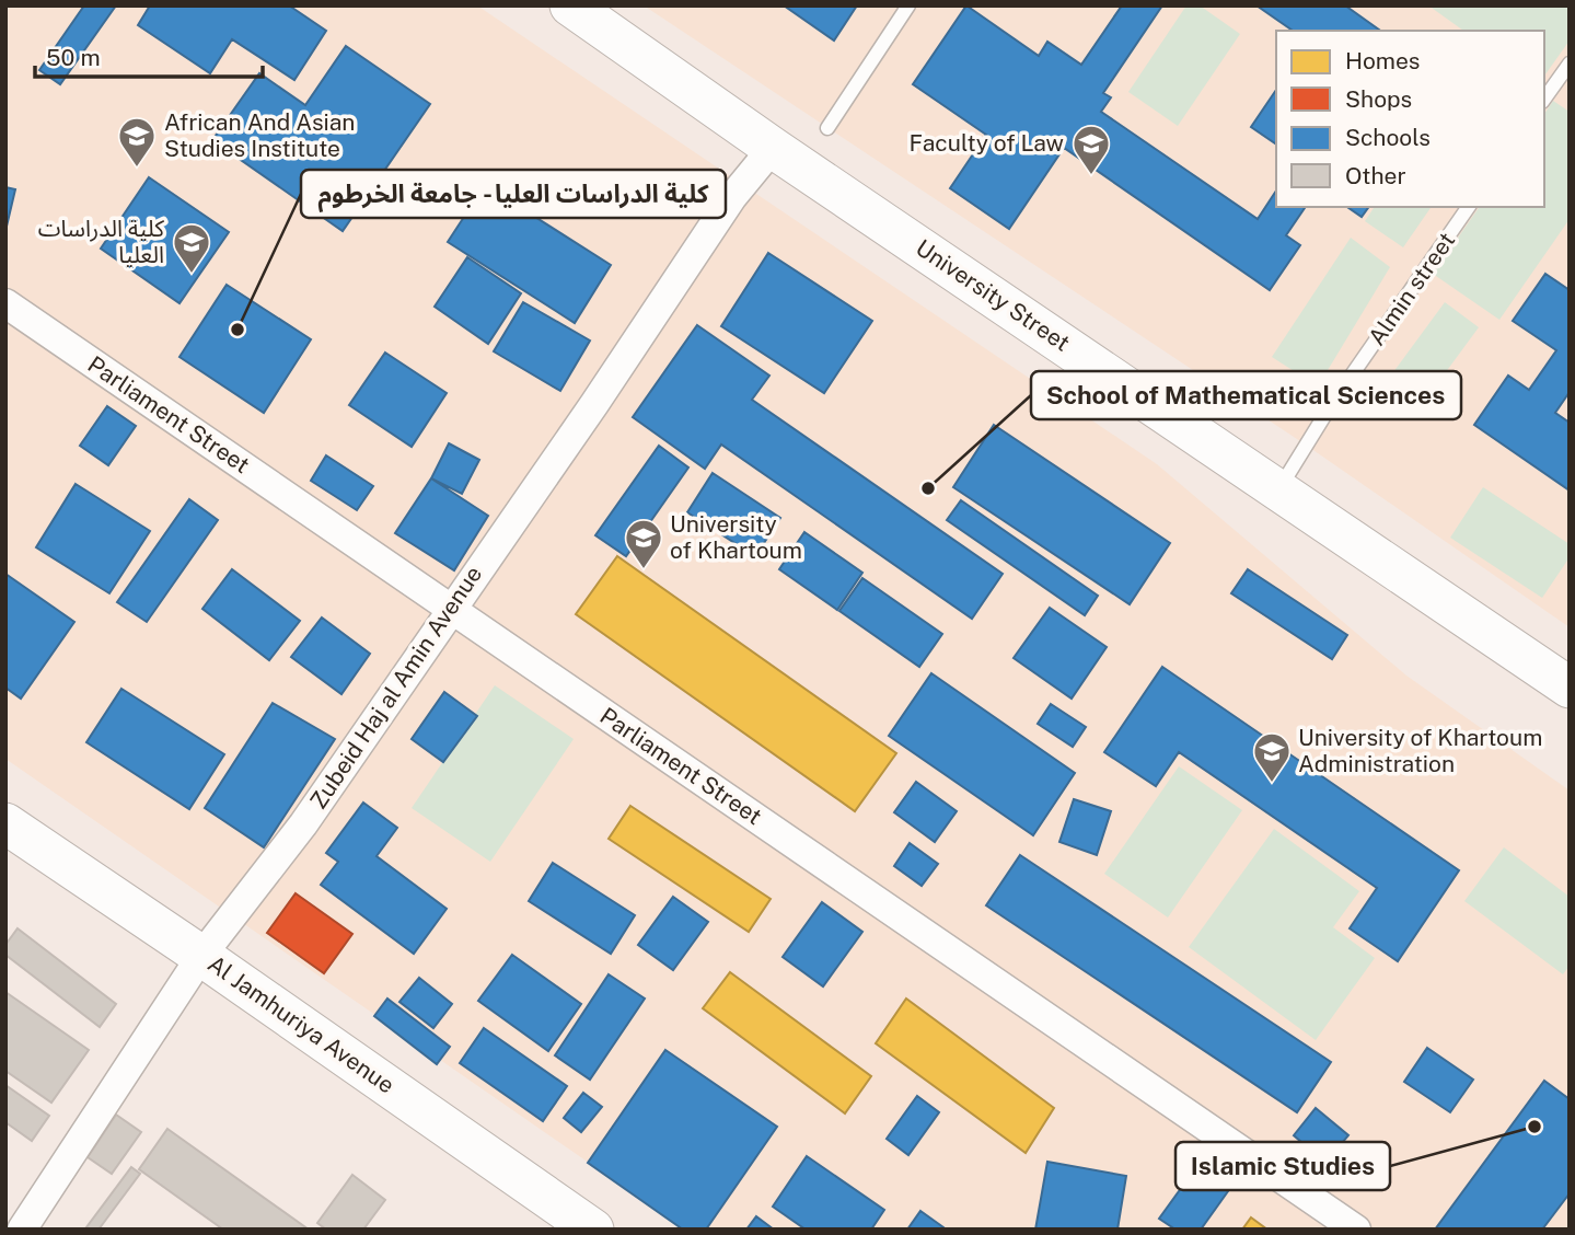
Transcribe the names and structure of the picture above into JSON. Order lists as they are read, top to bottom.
{
  "streets": {
    "main road": ["University Street", "Al Jamhuriya Avenue"],
    "street": ["Parliament Street", "Zubeid Haj al Amin Avenue"],
    "lane": ["Almin street"]
  },
  "crossings": [
    ["Almin street", "University Street"],
    ["University Street", "Zubeid Haj al Amin Avenue"],
    ["Parliament Street", "Zubeid Haj al Amin Avenue"],
    ["Zubeid Haj al Amin Avenue", "Al Jamhuriya Avenue"]
  ],
  "places": {
    "school or university": [
      "African And Asian Studies Institute",
      "Faculty of Law",
      "كلية الدراسات العليا",
      "University of Khartoum",
      "University of Khartoum Administration"
    ],
    "other": ["كلية الدراسات العليا - جامعة الخرطوم", "School of Mathematical Sciences", "Islamic Studies"]
  },
  "legend": [
    "Homes",
    "Shops",
    "Schools",
    "Other"
  ],
  "scale_bar": "50 m"
}
